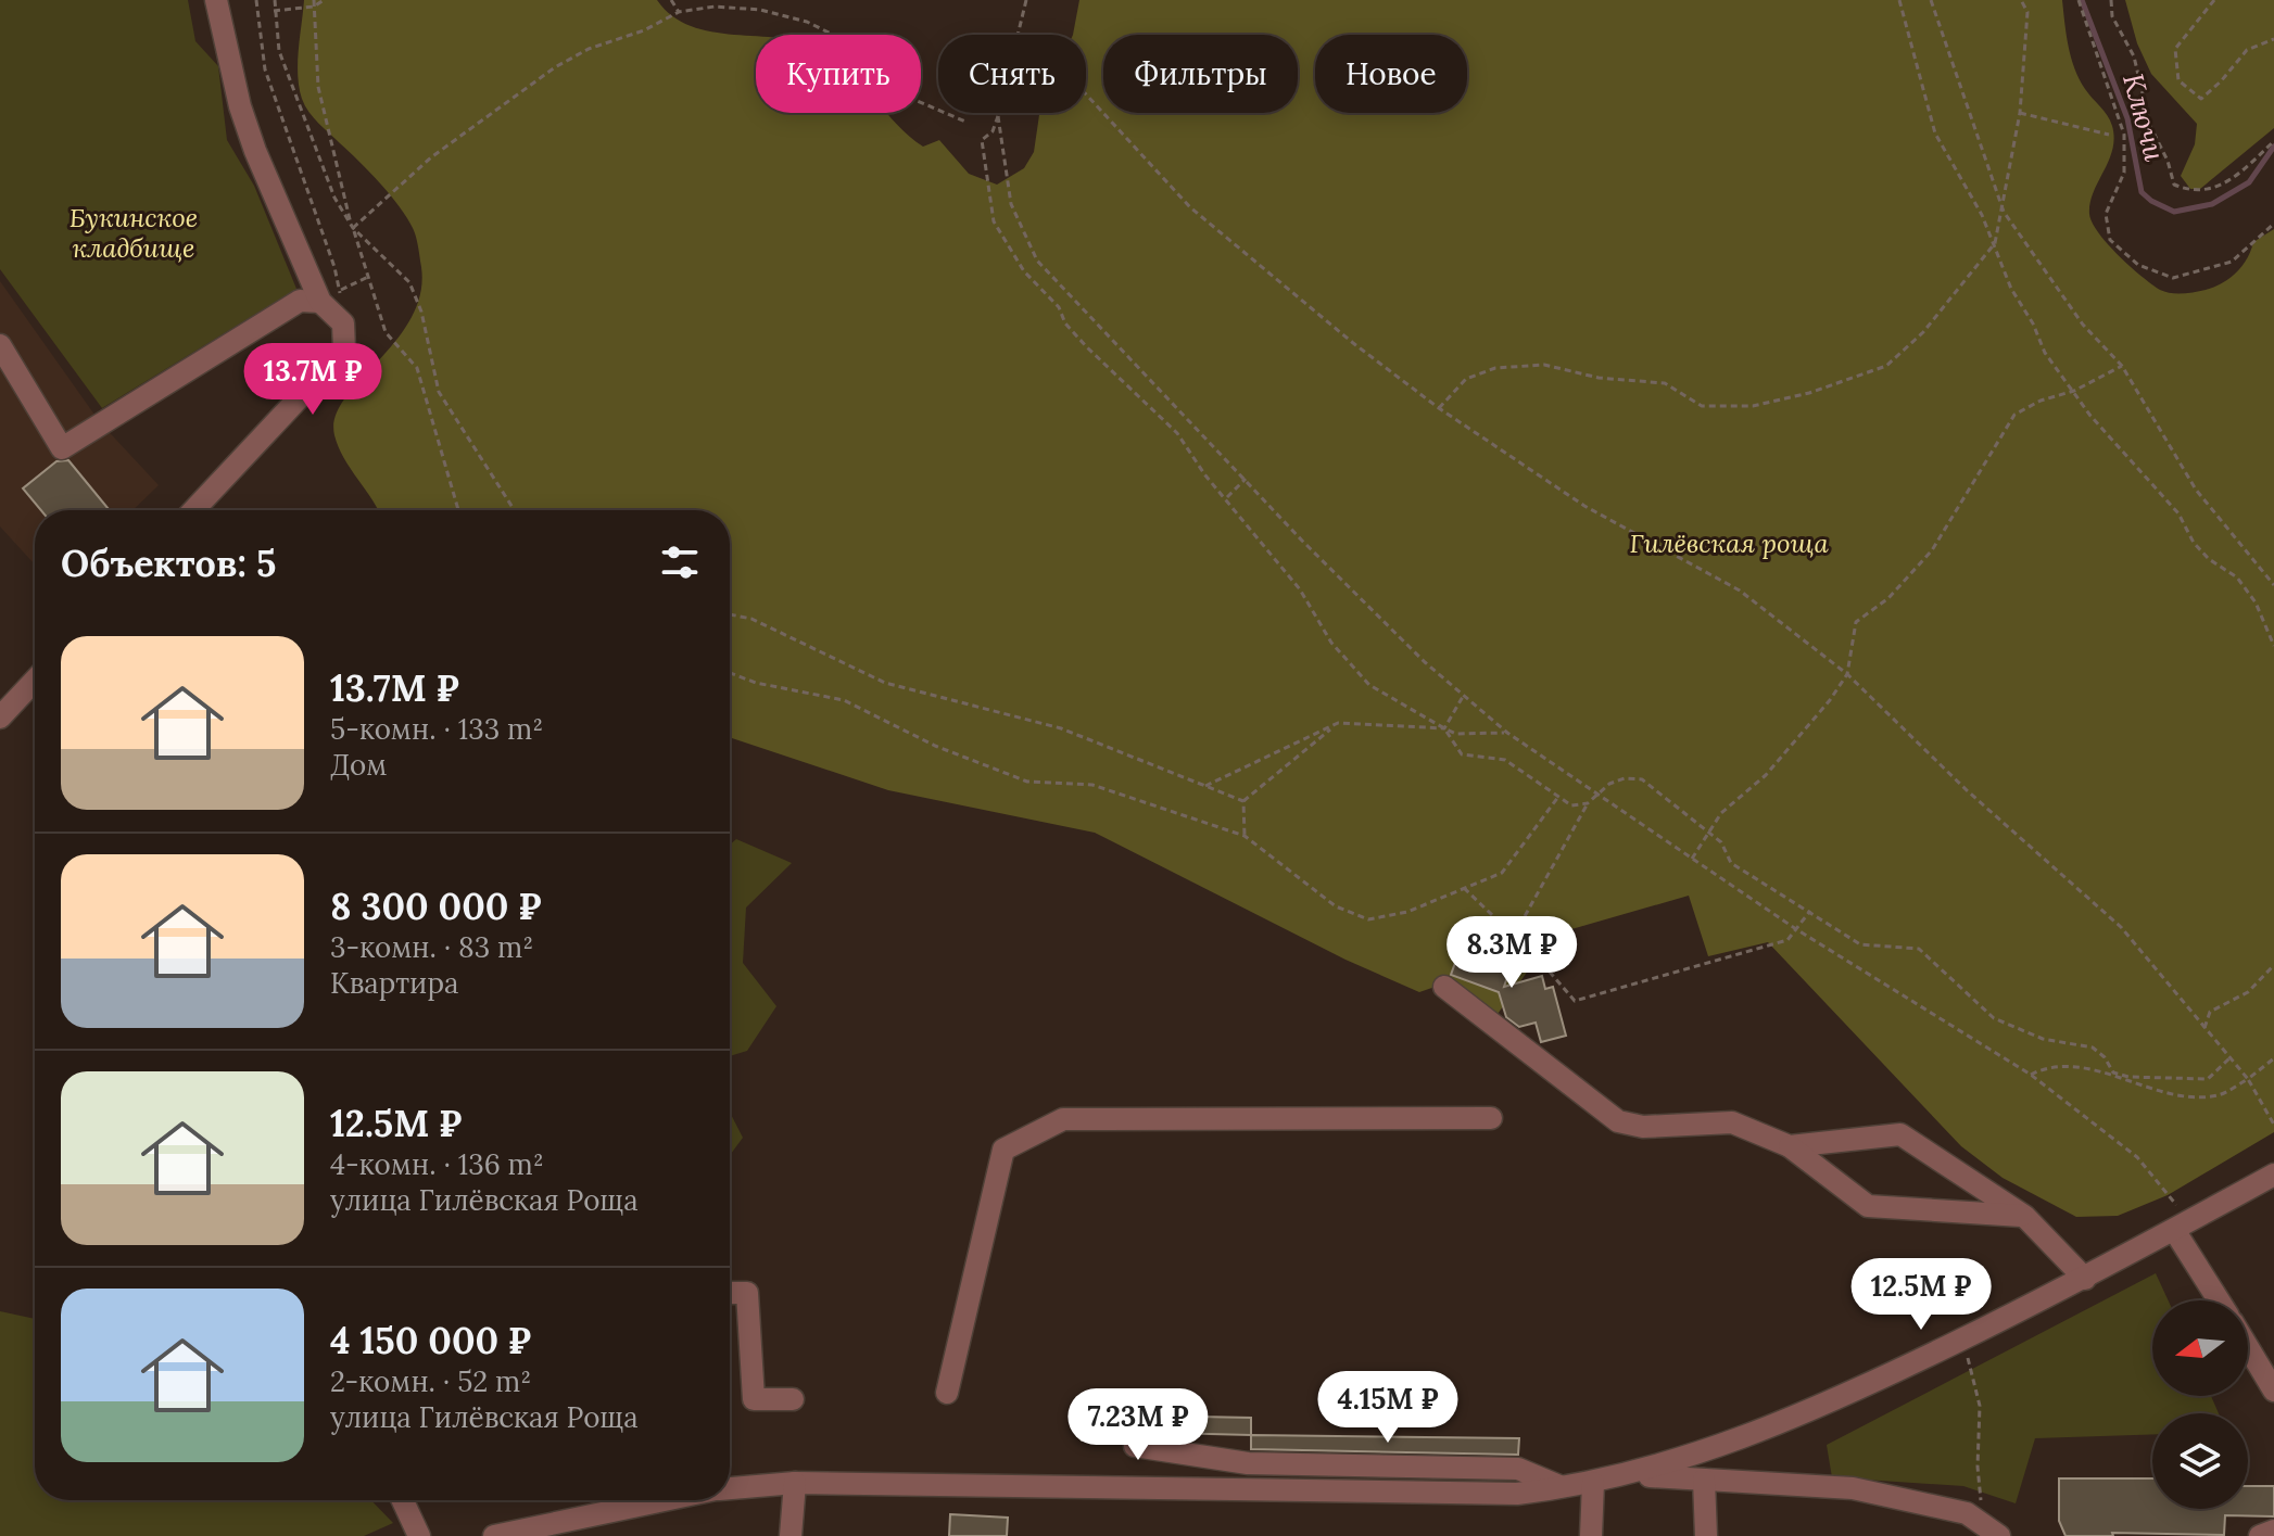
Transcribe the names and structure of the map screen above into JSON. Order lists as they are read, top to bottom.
{
  "water": ["Ключи"],
  "parks": ["Букинское кладбище", "Гилёвская роща"],
  "north": "left",
  "page": {
    "chip": [
      "Купить",
      "Снять",
      "Фильтры",
      "Новое"
    ],
    "price": [
      "13.7M ₽",
      "8.3M ₽",
      "12.5M ₽",
      "4.15M ₽",
      "7.23M ₽"
    ],
    "heading": "Объектов: 5",
    "list": [
      {
        "name": "13.7M ₽",
        "note": "5-комн. · 133 m² · Дом"
      },
      {
        "name": "8 300 000 ₽",
        "note": "3-комн. · 83 m² · Квартира"
      },
      {
        "name": "12.5M ₽",
        "note": "4-комн. · 136 m² · улица Гилёвская Роща"
      },
      {
        "name": "4 150 000 ₽",
        "note": "2-комн. · 52 m² · улица Гилёвская Роща"
      }
    ]
  }
}
